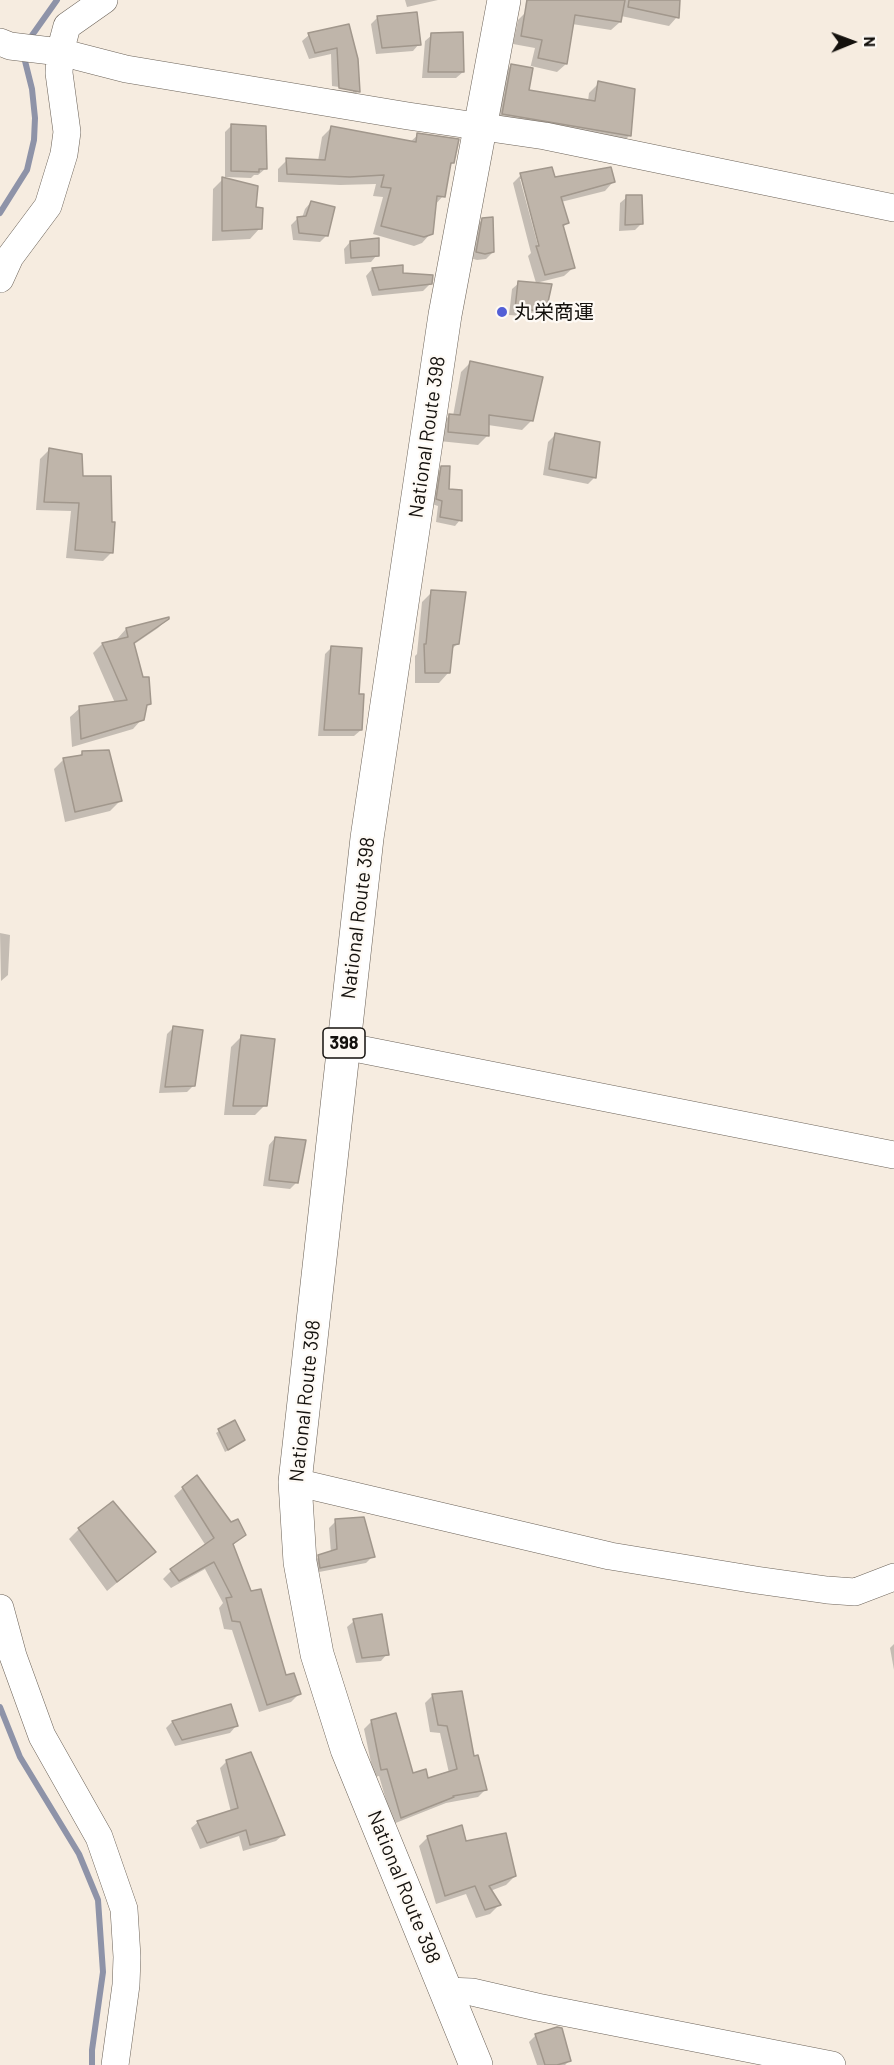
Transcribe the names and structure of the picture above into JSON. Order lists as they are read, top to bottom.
{
  "streets": {
    "highway": ["National Route 398", "398"]
  },
  "places": ["丸栄商運"],
  "north": "right"
}
